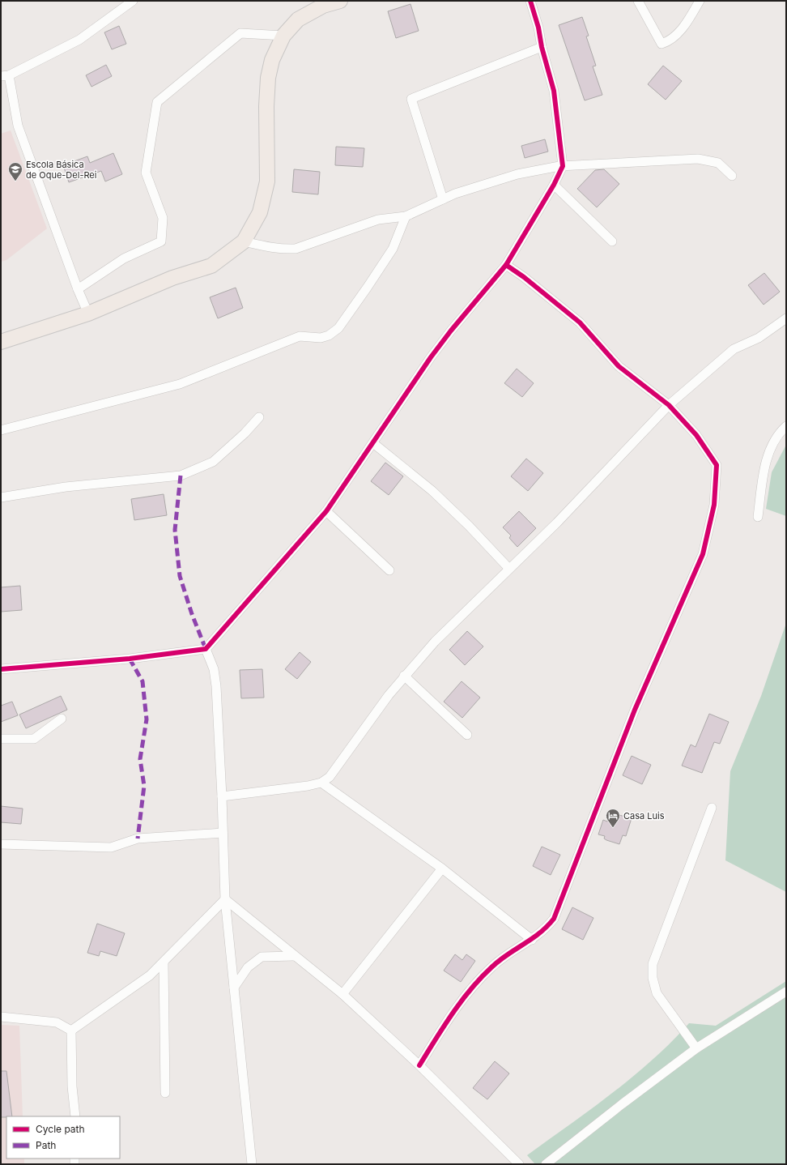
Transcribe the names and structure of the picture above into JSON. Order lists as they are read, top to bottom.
{
  "places": {
    "school or university": ["Escola Básica de Oque-Del-Rei"],
    "hotel": ["Casa Luis"]
  },
  "legend": ["Cycle path", "Path"]
}
